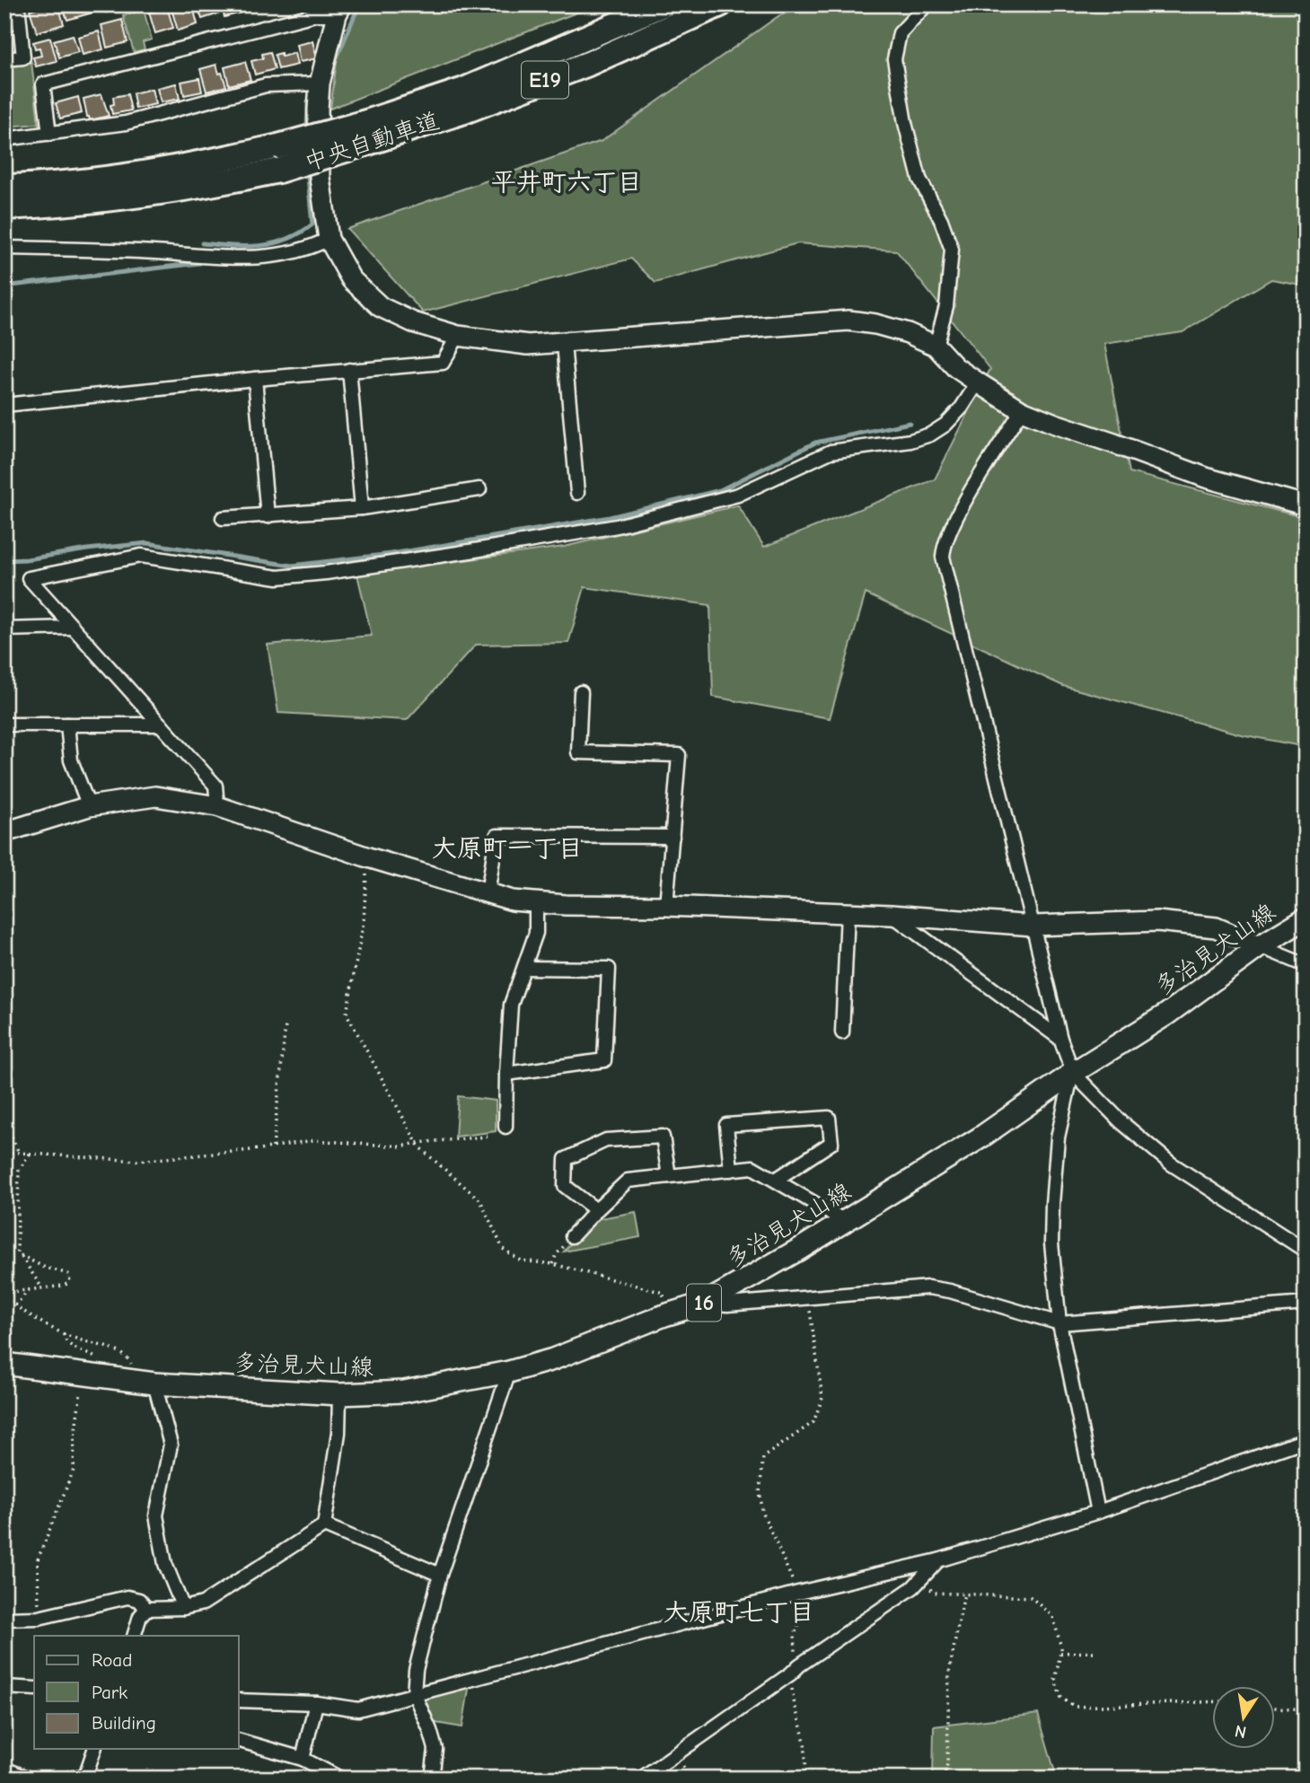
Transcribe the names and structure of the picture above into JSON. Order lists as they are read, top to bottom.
{
  "streets": {
    "highway": ["E19", "中央自動車道"],
    "main road": ["多治見犬山線", "16"]
  },
  "districts": ["平井町六丁目", "大原町一丁目", "大原町七丁目"],
  "legend": ["Road", "Park", "Building"],
  "north": "bottom"
}
